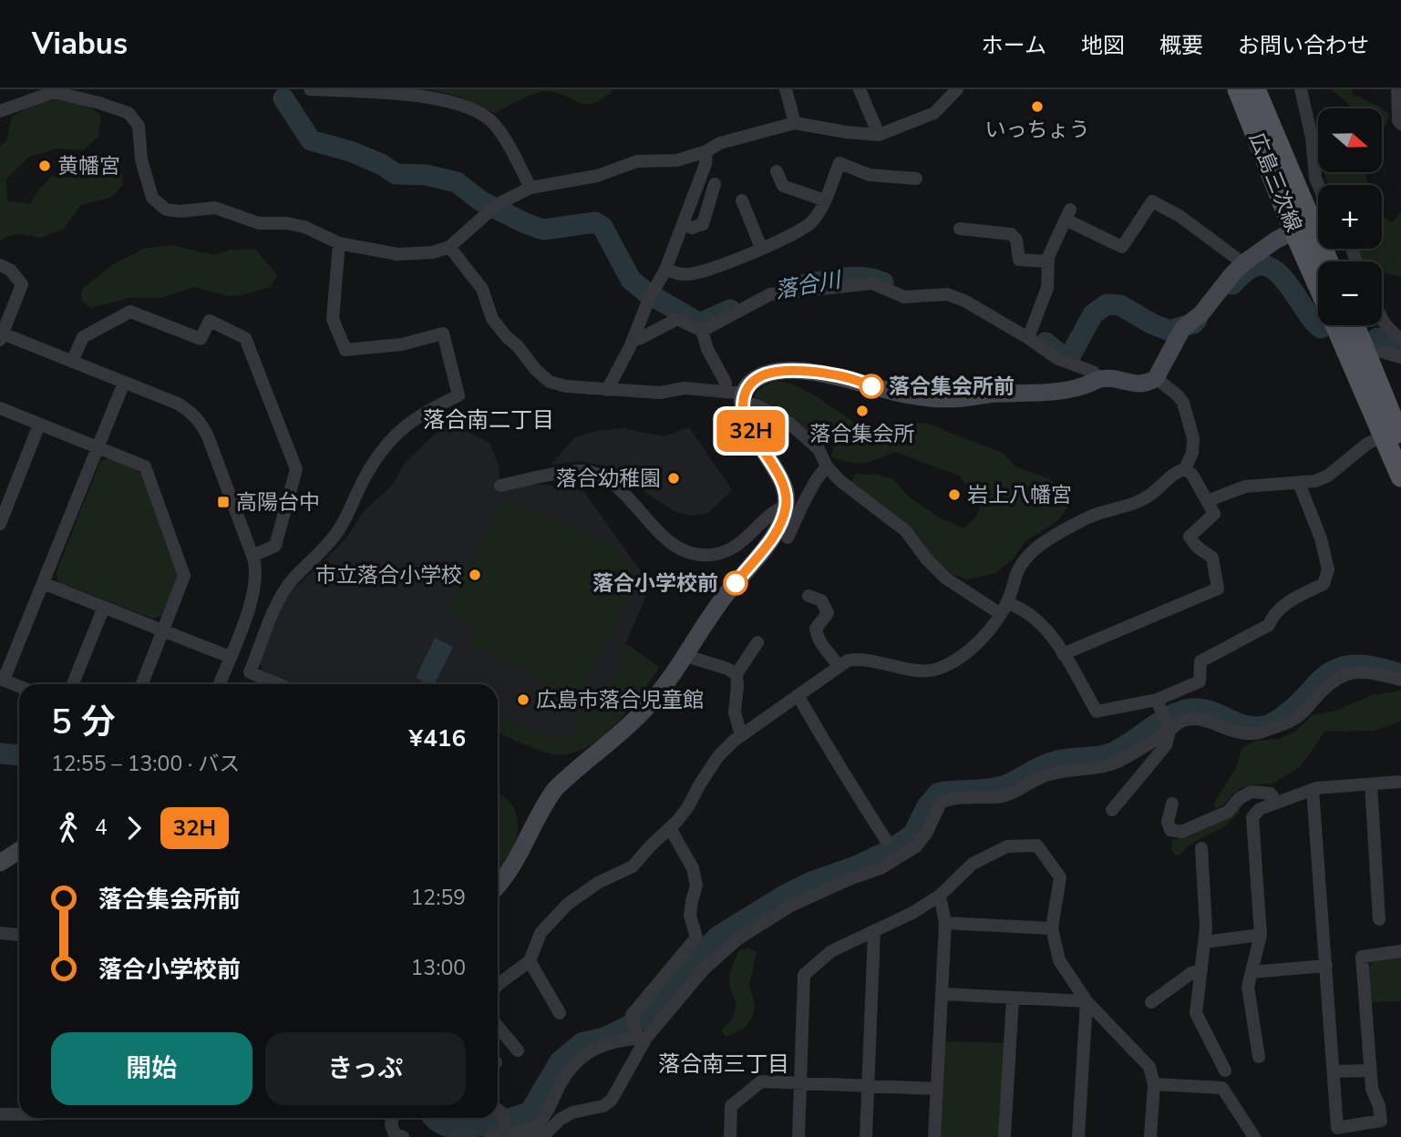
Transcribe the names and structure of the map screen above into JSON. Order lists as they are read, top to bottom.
{
  "streets": {
    "main road": ["広島三次線"]
  },
  "districts": ["落合南二丁目", "落合南三丁目"],
  "water": ["落合川"],
  "places": {
    "other": [
      "いっちょう",
      "黄幡宮",
      "落合集会所前",
      "落合集会所",
      "落合幼稚園",
      "岩上八幡宮",
      "市立落合小学校",
      "落合小学校前",
      "広島市落合児童館"
    ],
    "transit": ["高陽台中"]
  },
  "lines": ["bus line 32H"],
  "north": "right",
  "page": {
    "header": "Viabus",
    "nav": [
      "ホーム",
      "地図",
      "概要",
      "お問い合わせ"
    ],
    "on_map": "32H",
    "map_buttons": ["+", "−"],
    "heading": ["5 分", "12:55 – 13:00 · バス", "¥416"],
    "legs": ["4", "32H"],
    "list": [
      {
        "name": "落合集会所前",
        "value": "12:59"
      },
      {
        "name": "落合小学校前",
        "value": "13:00"
      }
    ],
    "buttons": ["開始", "きっぷ"]
  }
}
